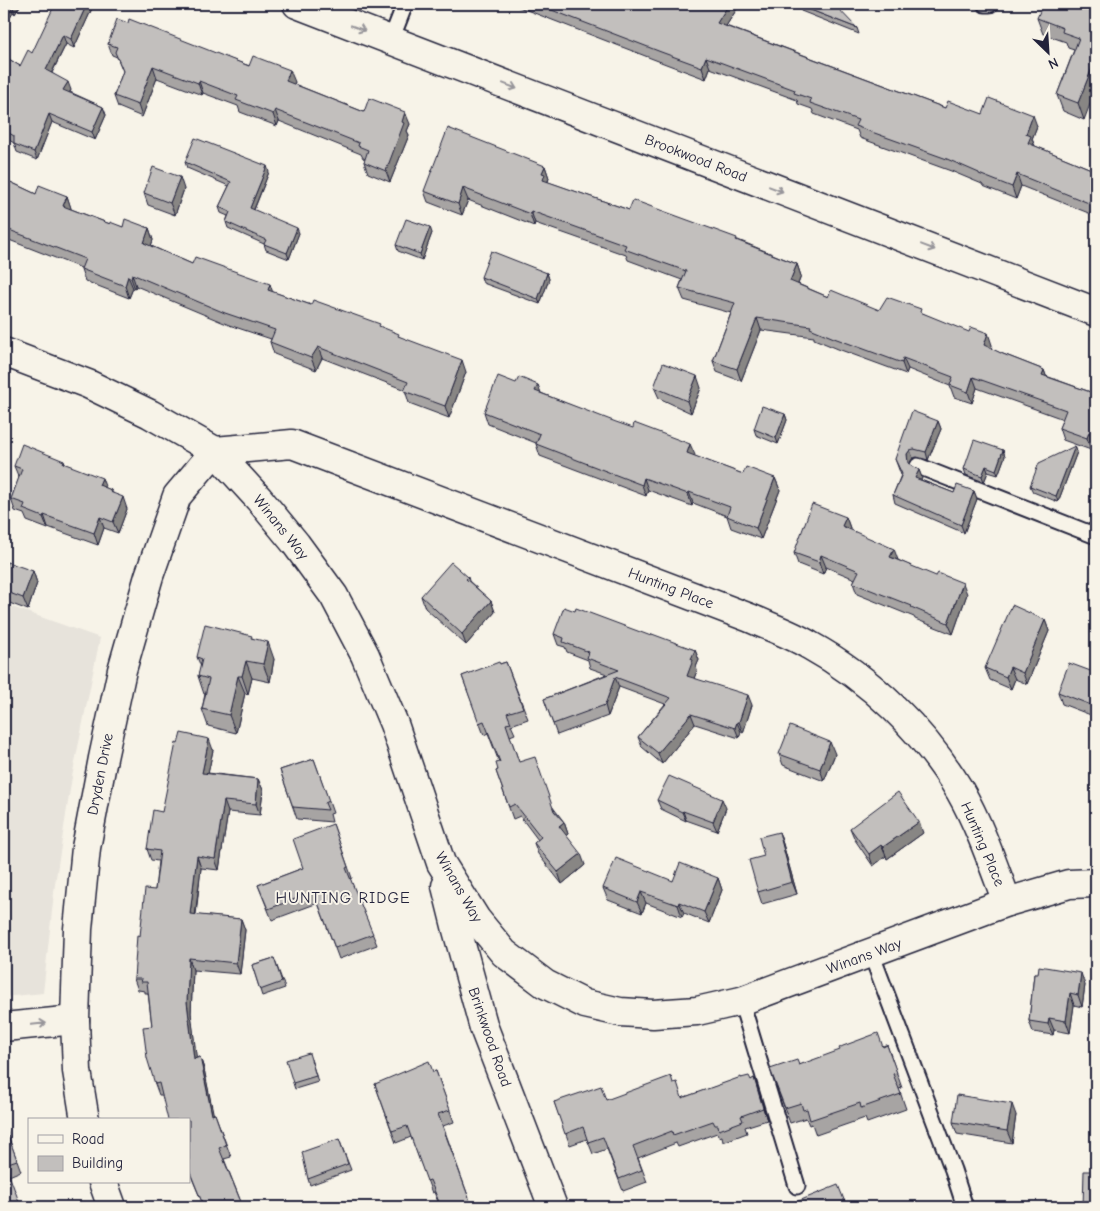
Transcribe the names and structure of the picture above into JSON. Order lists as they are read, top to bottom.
{
  "streets": {
    "street": [
      "Brookwood Road",
      "Winans Way",
      "Hunting Place",
      "Dryden Drive",
      "Brinkwood Road"
    ]
  },
  "crossings": [
    ["Winans Way", "Hunting Place"],
    ["Winans Way", "Dryden Drive"],
    ["Winans Way", "Brinkwood Road"],
    ["Hunting Place", "Dryden Drive"]
  ],
  "one_way": ["Brookwood Road"],
  "districts": ["HUNTING RIDGE"],
  "legend": ["Road", "Building"],
  "north": "bottom right"
}
